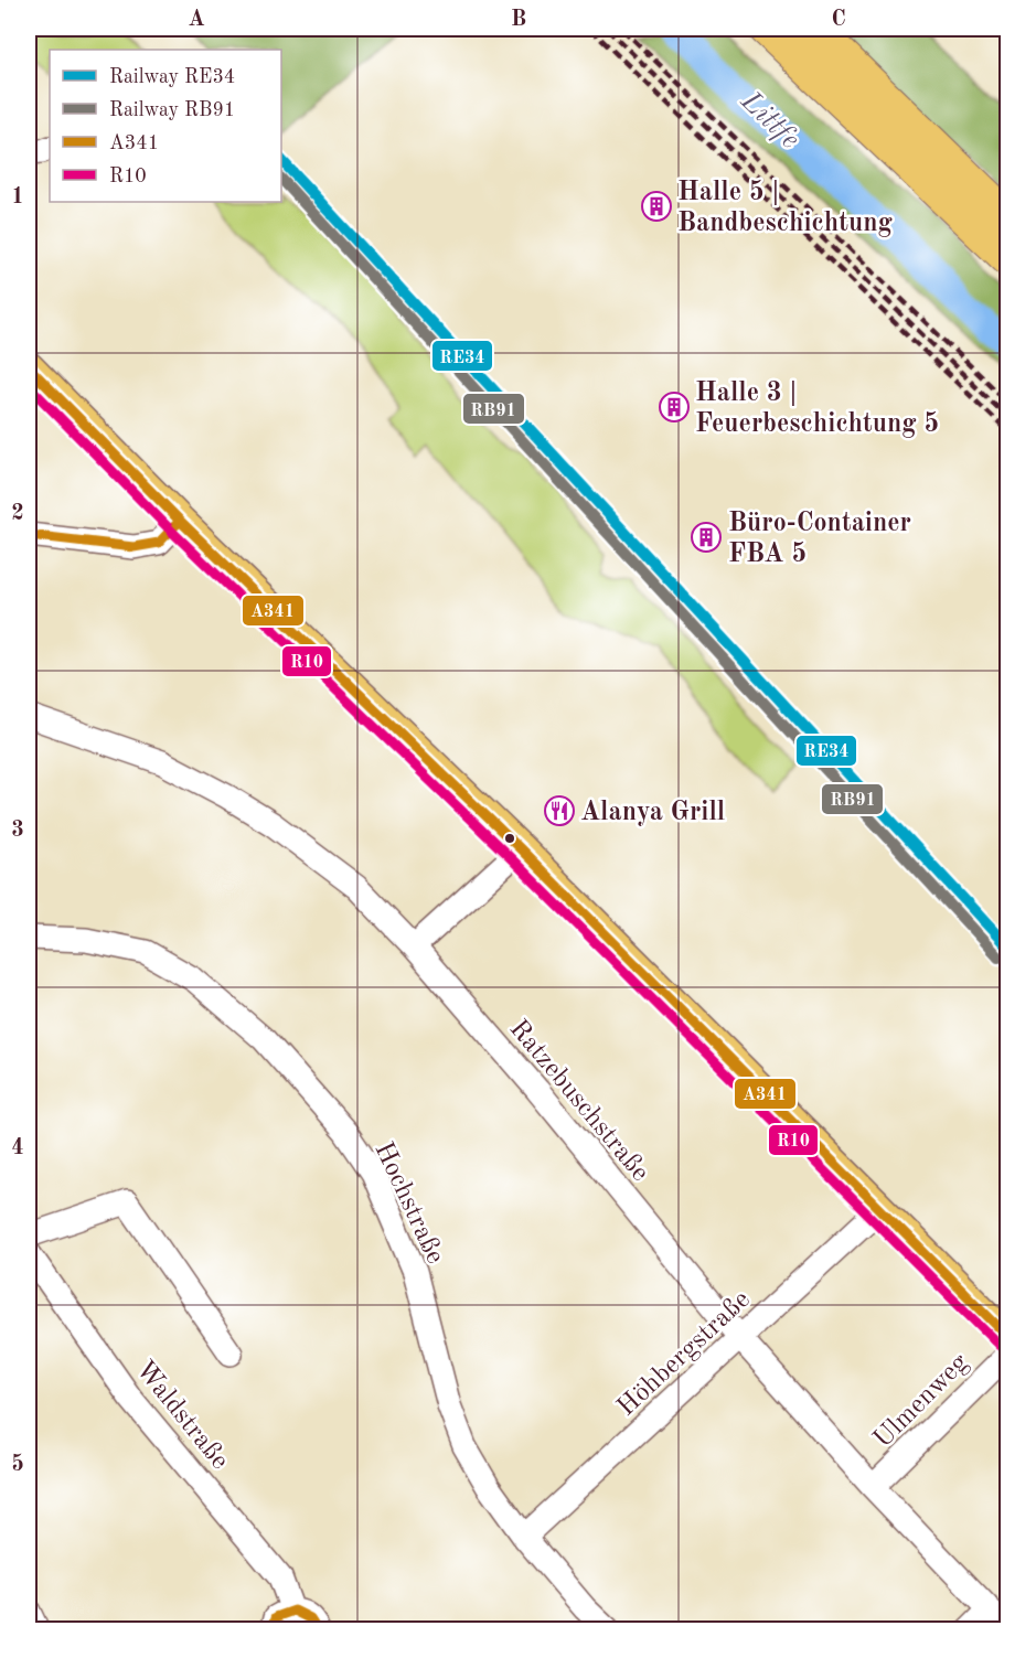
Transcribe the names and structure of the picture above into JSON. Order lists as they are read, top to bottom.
{
  "streets": {
    "street": [
      "Ratzebuschstraße",
      "Hochstraße",
      "Höhbergstraße",
      "Ulmenweg",
      "Waldstraße"
    ]
  },
  "crossings": [
    ["Ratzebuschstraße", "Höhbergstraße"],
    ["Ratzebuschstraße", "Ulmenweg"],
    ["Hochstraße", "Höhbergstraße"]
  ],
  "water": ["Littfe"],
  "places": {
    "building": ["Halle 5 | Bandbeschichtung", "Halle 3 | Feuerbeschichtung 5", "Büro-Container FBA 5"],
    "restaurant": ["Alanya Grill"]
  },
  "lines": [
    "rail line RE34",
    "rail line RB91",
    "transit line A341",
    "transit line R10"
  ],
  "legend": [
    "Railway RE34",
    "Railway RB91",
    "A341",
    "R10"
  ],
  "grid": {
    "columns": ["A", "B", "C"],
    "rows": [
      "1",
      "2",
      "3",
      "4",
      "5"
    ]
  }
}
